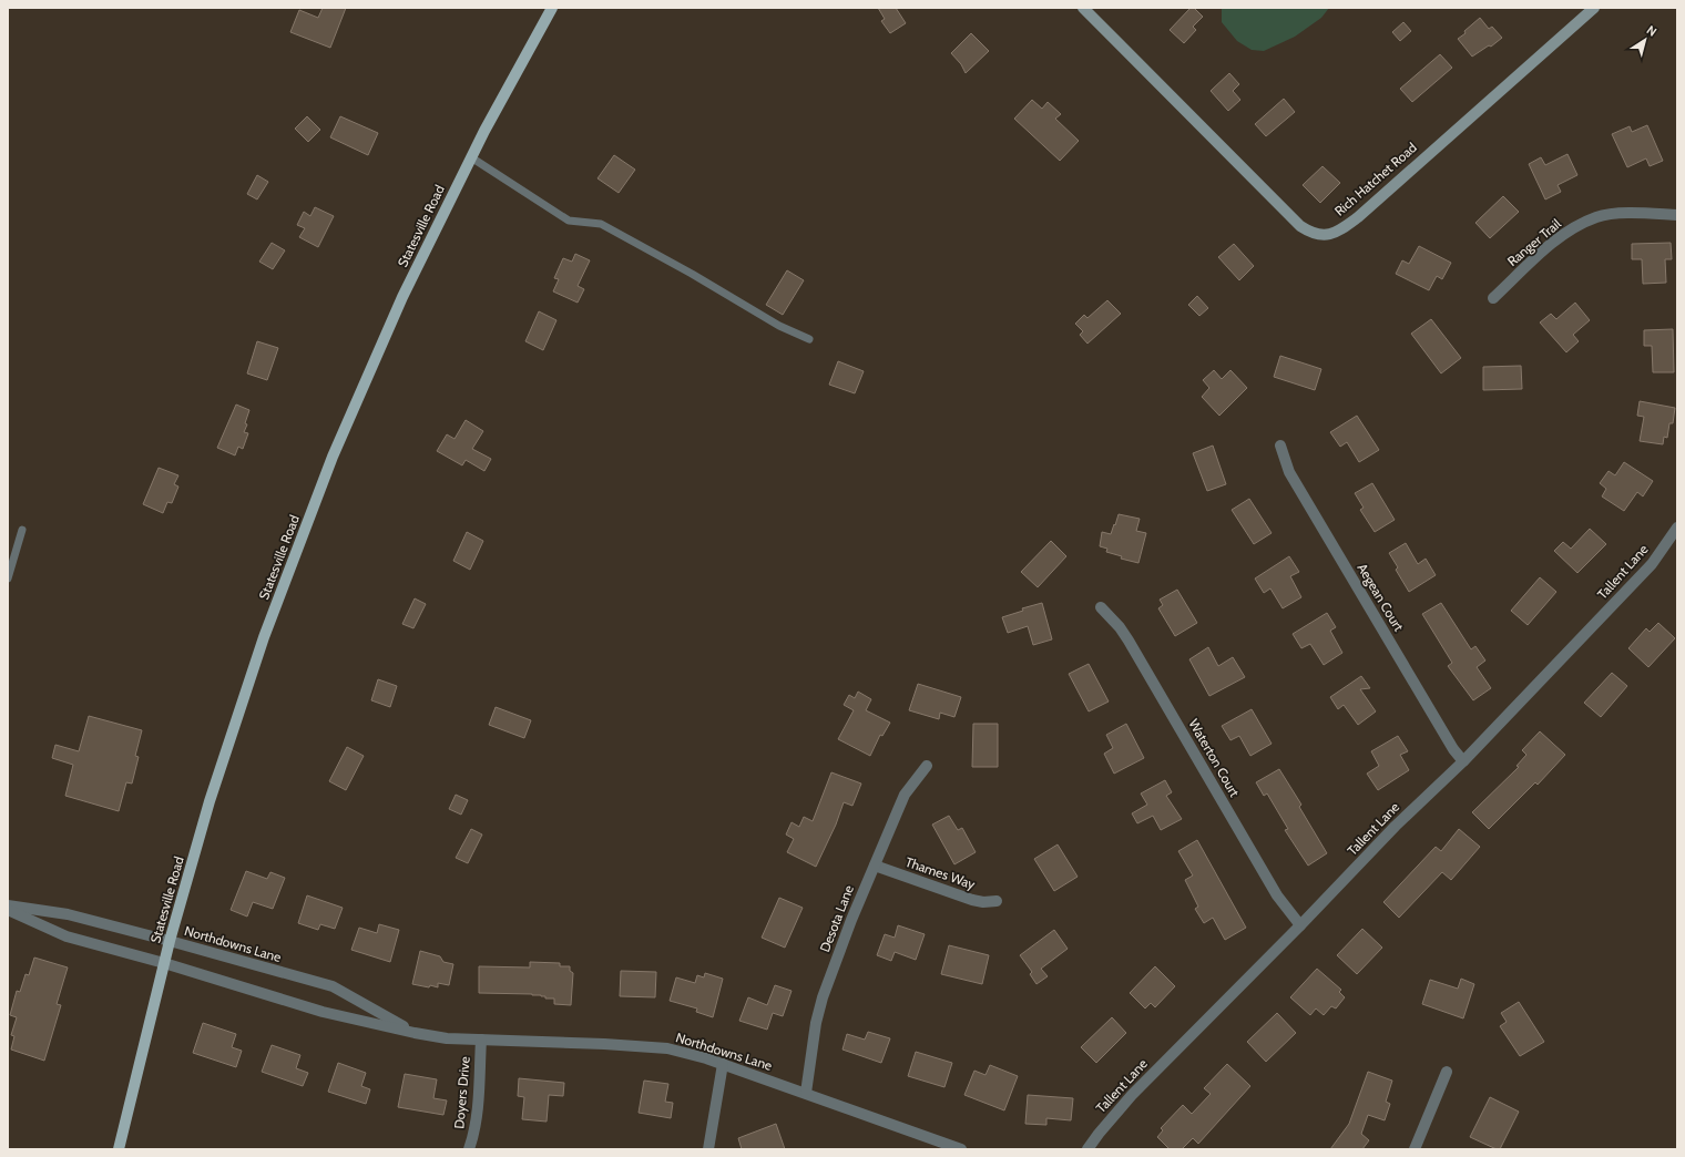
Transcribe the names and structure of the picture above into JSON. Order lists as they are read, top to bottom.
{
  "streets": {
    "main road": ["Statesville Road"],
    "street": [
      "Rich Hatchet Road",
      "Ranger Trail",
      "Tallent Lane",
      "Aegean Court",
      "Waterton Court",
      "Thames Way",
      "Desota Lane",
      "Northdowns Lane",
      "Doyers Drive"
    ]
  },
  "crossings": [
    ["Statesville Road", "Northdowns Lane"],
    ["Tallent Lane", "Aegean Court"],
    ["Tallent Lane", "Waterton Court"],
    ["Thames Way", "Desota Lane"],
    ["Desota Lane", "Northdowns Lane"],
    ["Northdowns Lane", "Doyers Drive"]
  ],
  "north": "top right"
}
